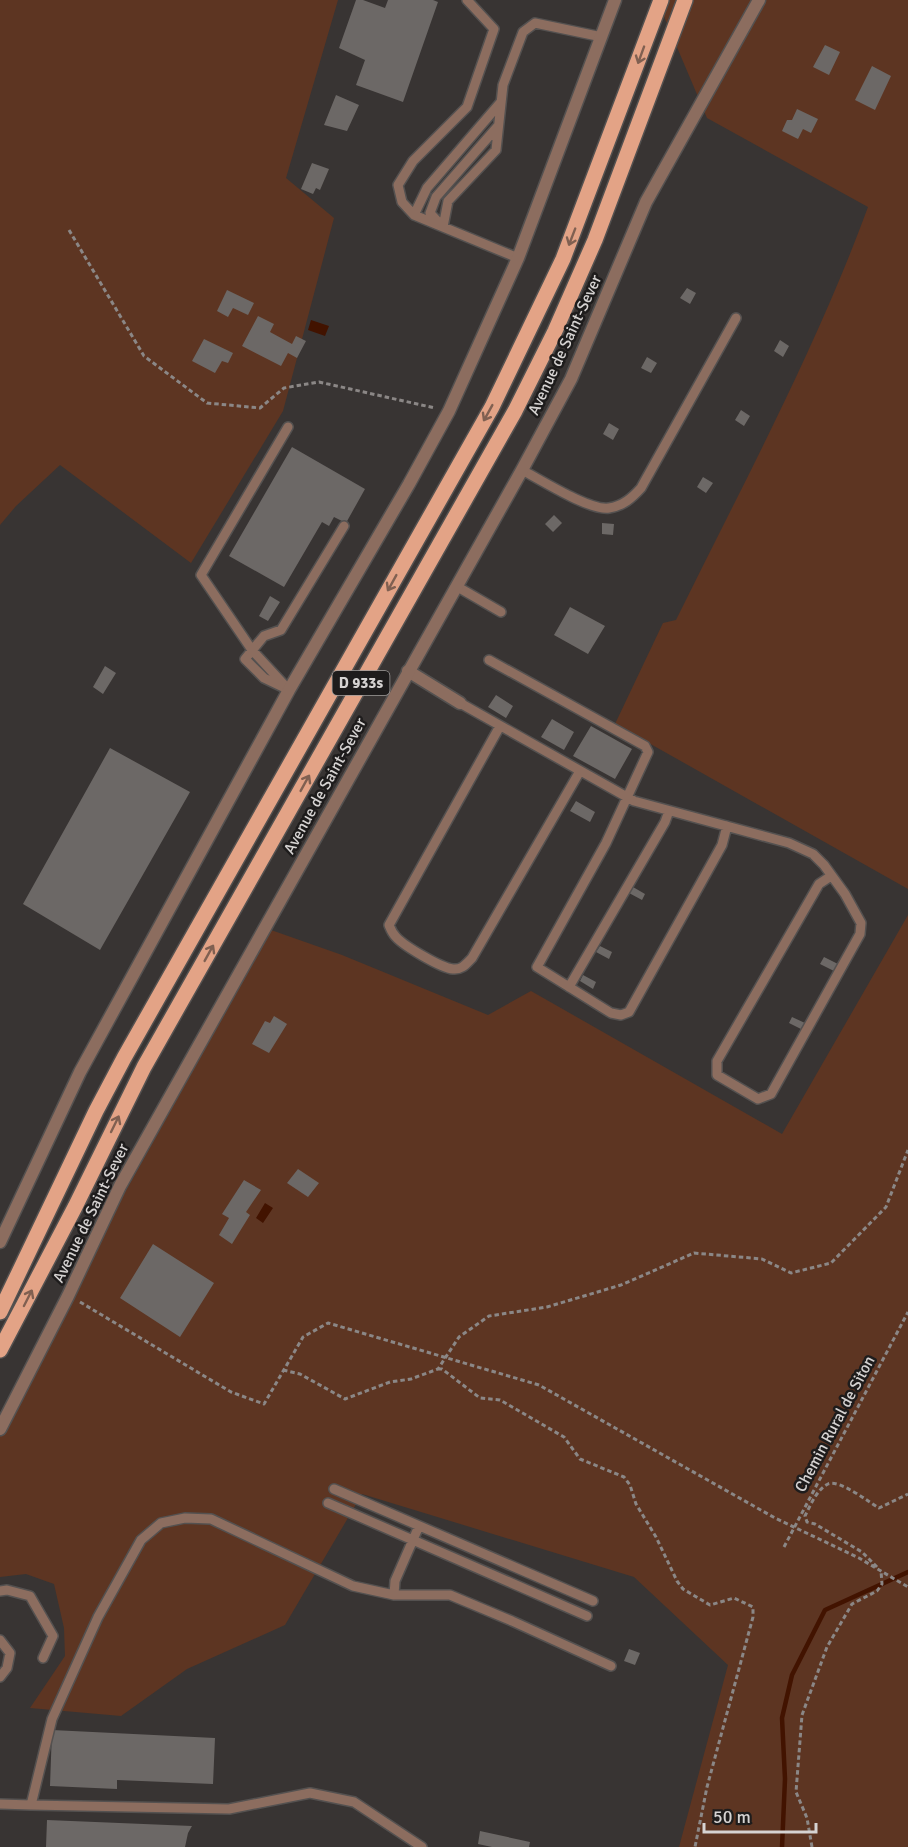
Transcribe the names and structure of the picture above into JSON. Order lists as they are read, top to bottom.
{
  "streets": {
    "main road": ["D 933s"],
    "street": ["Avenue de Saint-Sever"],
    "path": ["Chemin Rural de Siton"]
  },
  "scale_bar": "50 m"
}
